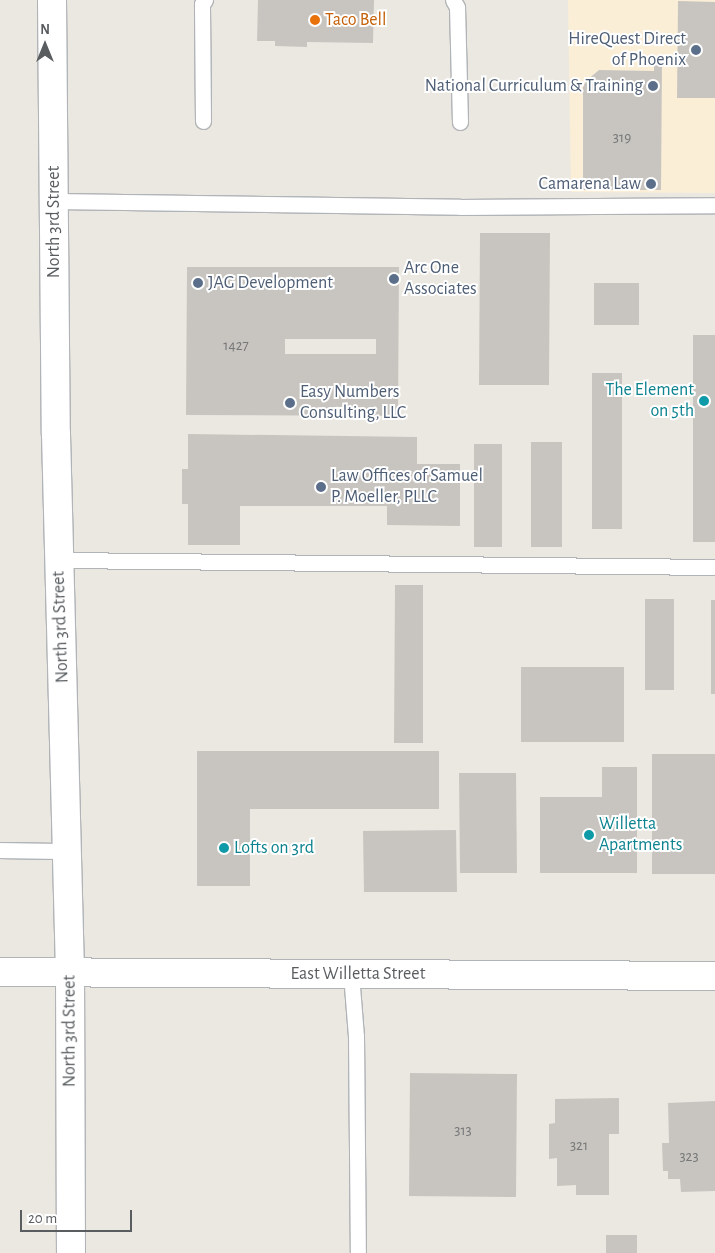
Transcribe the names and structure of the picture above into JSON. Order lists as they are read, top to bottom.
{
  "streets": {
    "street": ["North 3rd Street", "East Willetta Street"]
  },
  "crossings": [
    ["North 3rd Street", "East Willetta Street"]
  ],
  "places": [
    "Taco Bell",
    "HireQuest Direct of Phoenix",
    "National Curriculum & Training",
    "Camarena Law",
    "Arc One Associates",
    "JAG Development",
    "The Element on 5th",
    "Easy Numbers Consulting, LLC",
    "Law Offices of Samuel P. Moeller, PLLC",
    "Willetta Apartments",
    "Lofts on 3rd"
  ],
  "house_numbers": [
    "319",
    "1427",
    "313",
    "321",
    "323"
  ],
  "scale_bar": "20 m",
  "north": "top"
}
